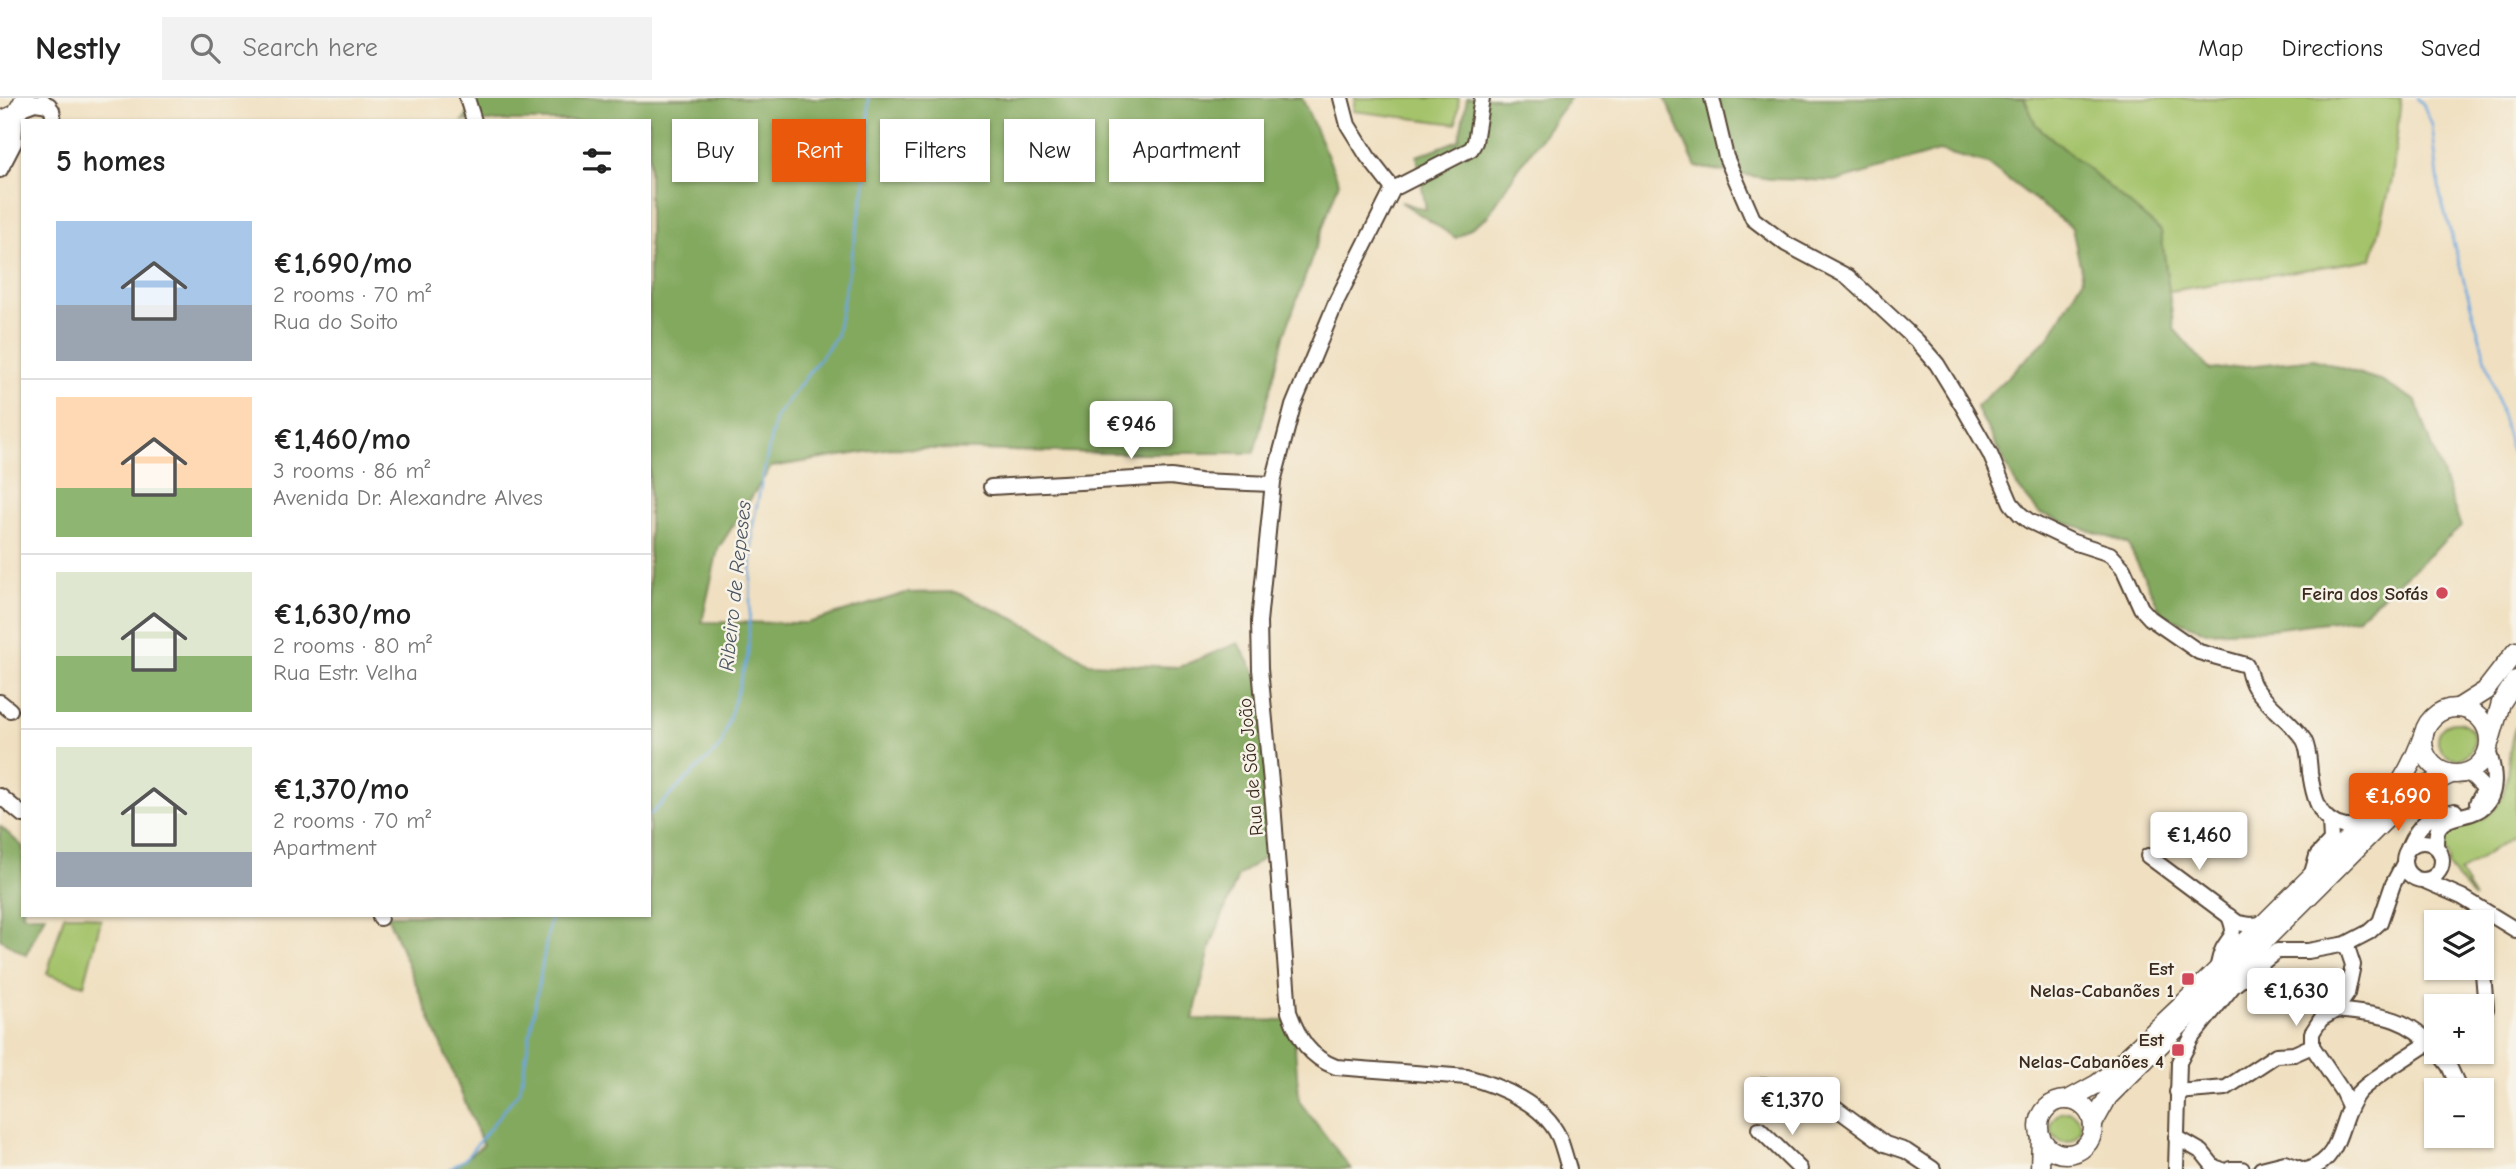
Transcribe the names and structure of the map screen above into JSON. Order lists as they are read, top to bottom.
{
  "streets": {
    "street": ["Rua de São João"]
  },
  "water": ["Ribeiro de Repeses"],
  "places": {
    "other": ["Feira dos Sofás"],
    "transit": ["Est Nelas-Cabanões 1", "Est Nelas-Cabanões 4"]
  },
  "page": {
    "header": "Nestly",
    "search": "Search here",
    "nav": ["Map", "Directions", "Saved"],
    "chip": [
      "Buy",
      "Rent",
      "Filters",
      "New",
      "Apartment"
    ],
    "heading": "5 homes",
    "list": [
      {
        "name": "€1,690/mo",
        "note": "2 rooms · 70 m² · Rua do Soito"
      },
      {
        "name": "€1,460/mo",
        "note": "3 rooms · 86 m² · Avenida Dr. Alexandre Alves"
      },
      {
        "name": "€1,630/mo",
        "note": "2 rooms · 80 m² · Rua Estr. Velha"
      },
      {
        "name": "€1,370/mo",
        "note": "2 rooms · 70 m² · Apartment"
      }
    ],
    "price": [
      "€946",
      "€1,690",
      "€1,460",
      "€1,630",
      "€1,370"
    ],
    "map_buttons": ["+", "−"]
  }
}
